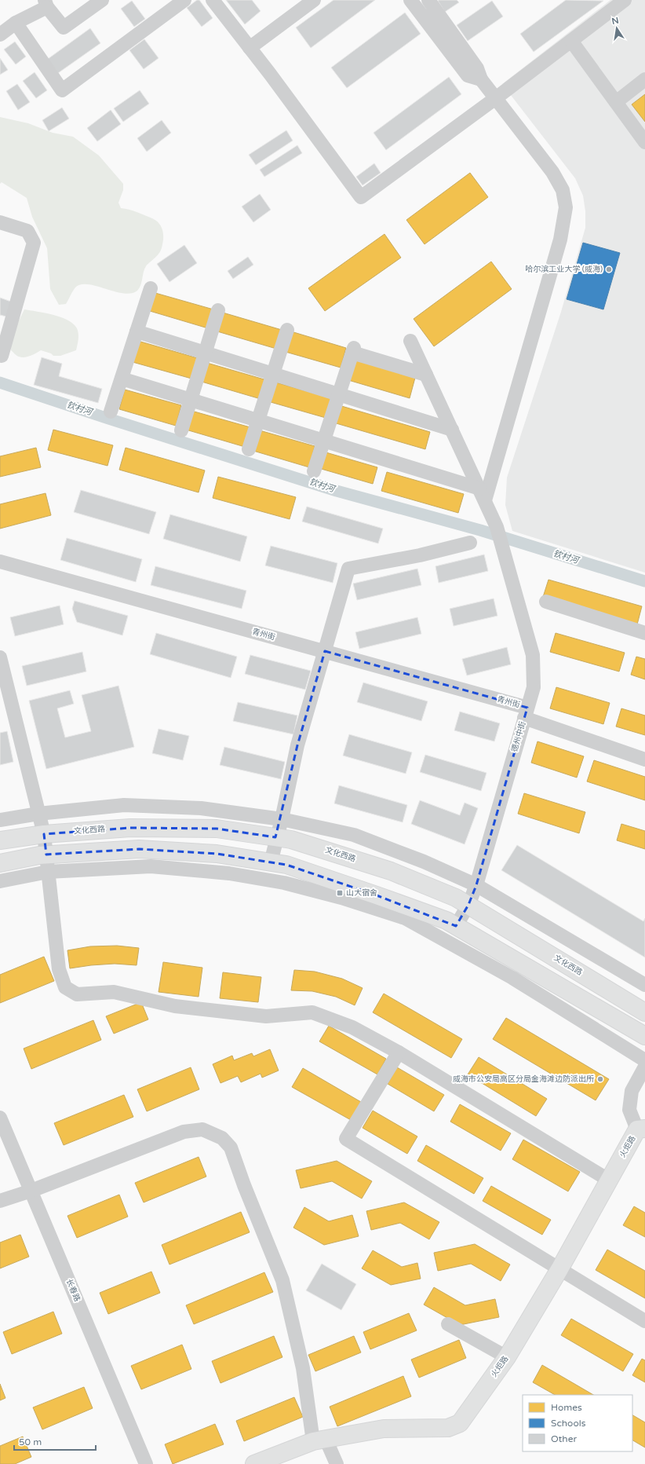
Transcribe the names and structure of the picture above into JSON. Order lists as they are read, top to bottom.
{
  "streets": {
    "main road": ["文化西路", "火炬路"],
    "street": ["青州街", "德州中街", "长春路"]
  },
  "crossings": [
    ["青州街", "德州中街"],
    ["德州中街", "文化西路"]
  ],
  "water": ["钦村河"],
  "places": {
    "other": ["哈尔滨工业大学 (威海)", "威海市公安局高区分局金海滩边防派出所"],
    "transit": ["山大宿舍"]
  },
  "legend": ["Homes", "Schools", "Other"],
  "scale_bar": "50 m",
  "north": "top"
}
